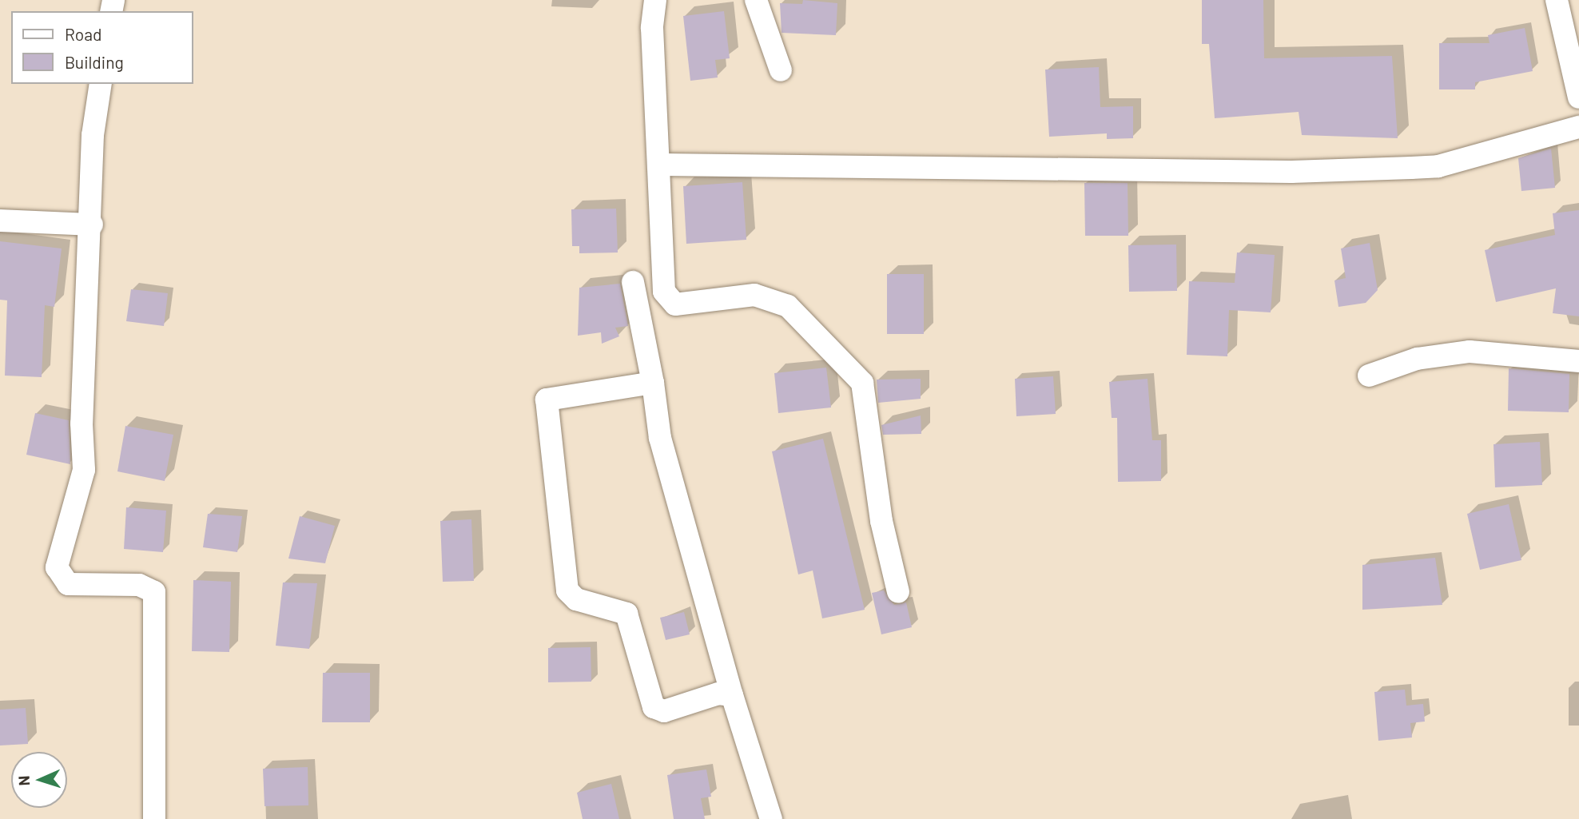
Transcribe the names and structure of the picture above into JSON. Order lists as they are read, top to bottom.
{
  "legend": ["Road", "Building"],
  "north": "left"
}
